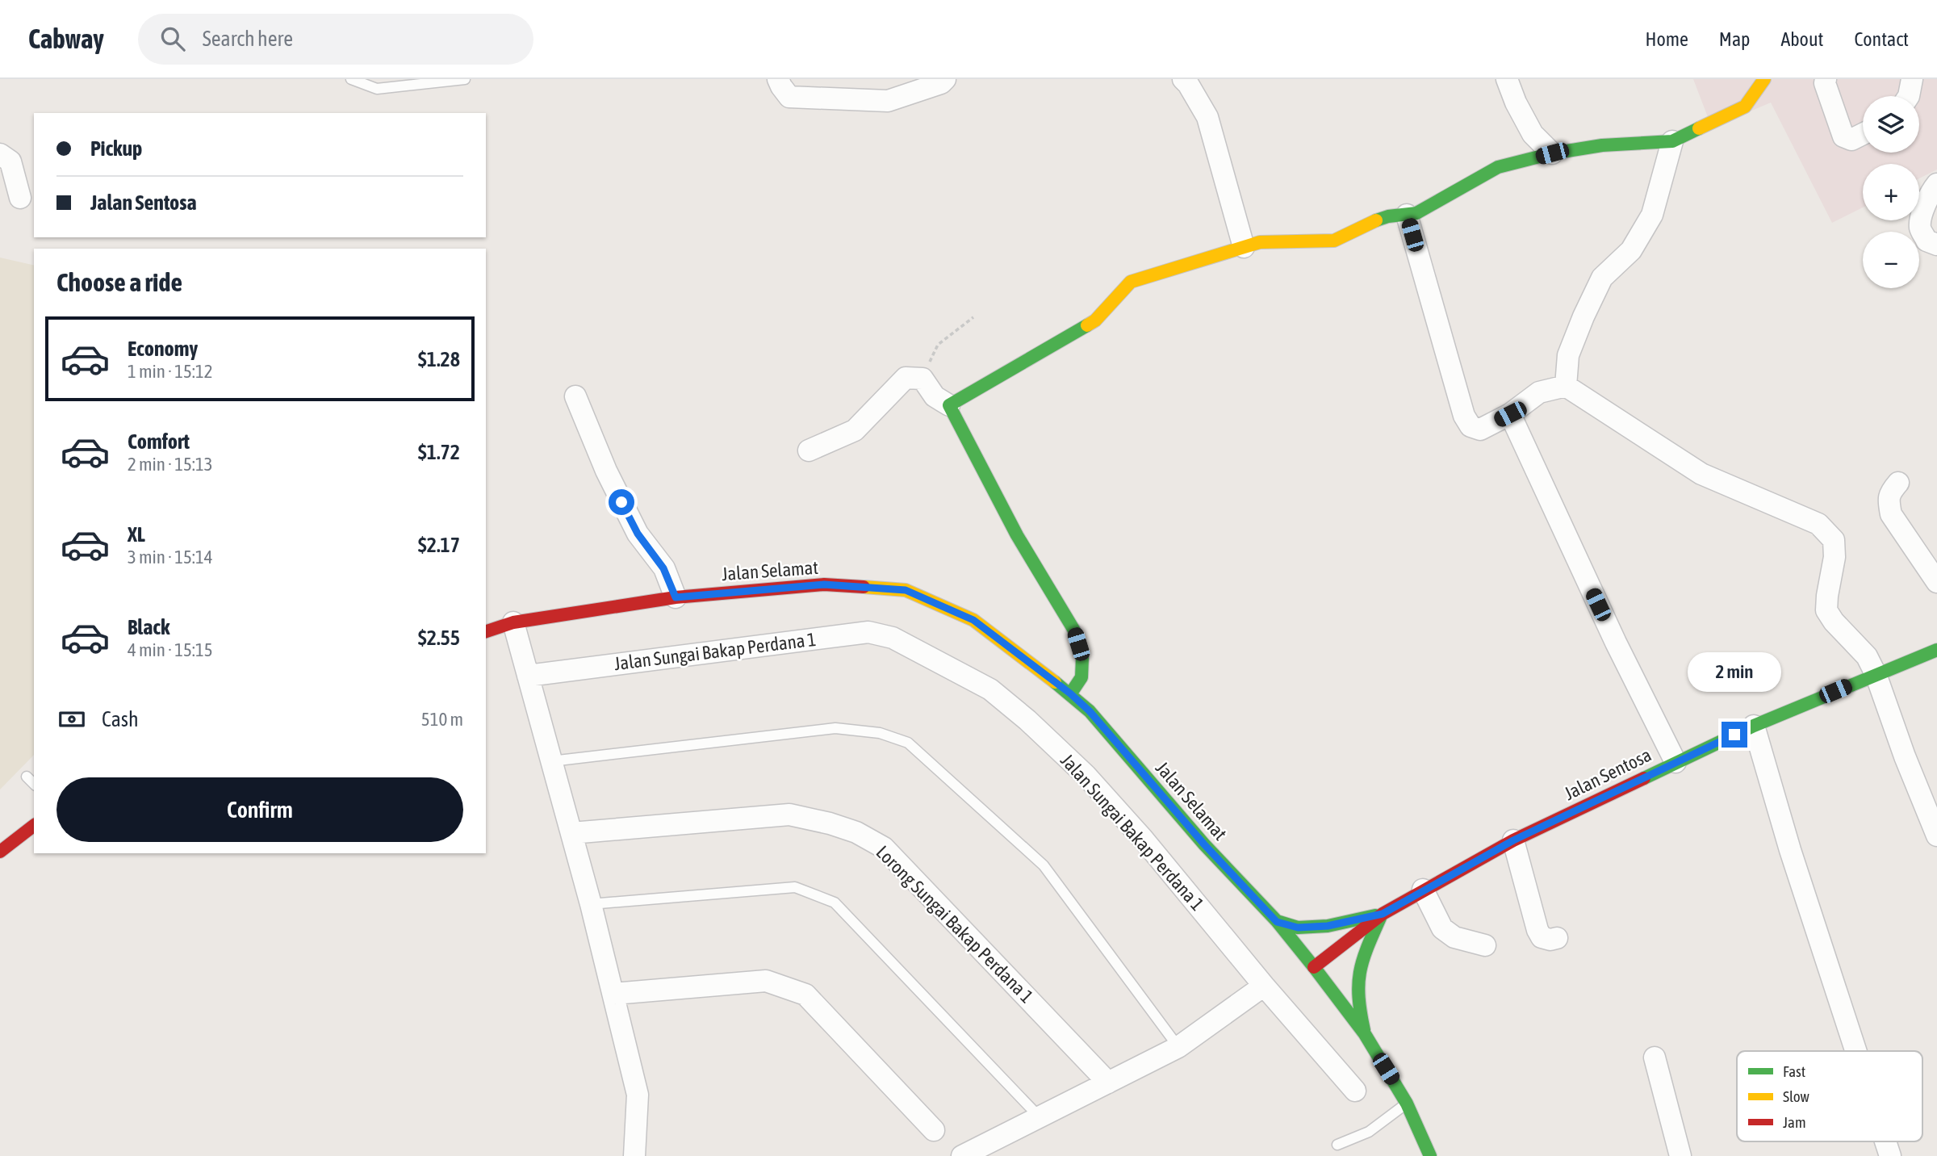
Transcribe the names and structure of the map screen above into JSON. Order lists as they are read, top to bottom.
{
  "streets": {
    "street": [
      "Jalan Selamat",
      "Jalan Sungai Bakap Perdana 1",
      "Jalan Sentosa",
      "Lorong Sungai Bakap Perdana 1"
    ]
  },
  "crossings": [
    ["Jalan Selamat", "Jalan Sentosa"]
  ],
  "legend": ["Fast", "Slow", "Jam"],
  "page": {
    "header": "Cabway",
    "search": "Search here",
    "nav": [
      "Home",
      "Map",
      "About",
      "Contact"
    ],
    "map_buttons": ["+", "−"],
    "banner": ["Pickup", "Jalan Sentosa"],
    "heading": "Choose a ride",
    "list": [
      {
        "name": "Economy",
        "note": "1 min · 15:12",
        "value": "$1.28"
      },
      {
        "name": "Comfort",
        "note": "2 min · 15:13",
        "value": "$1.72"
      },
      {
        "name": "XL",
        "note": "3 min · 15:14",
        "value": "$2.17"
      },
      {
        "name": "Black",
        "note": "4 min · 15:15",
        "value": "$2.55"
      }
    ],
    "bubble": "2 min",
    "pay": ["Cash", "510 m"],
    "buttons": "Confirm"
  }
}
